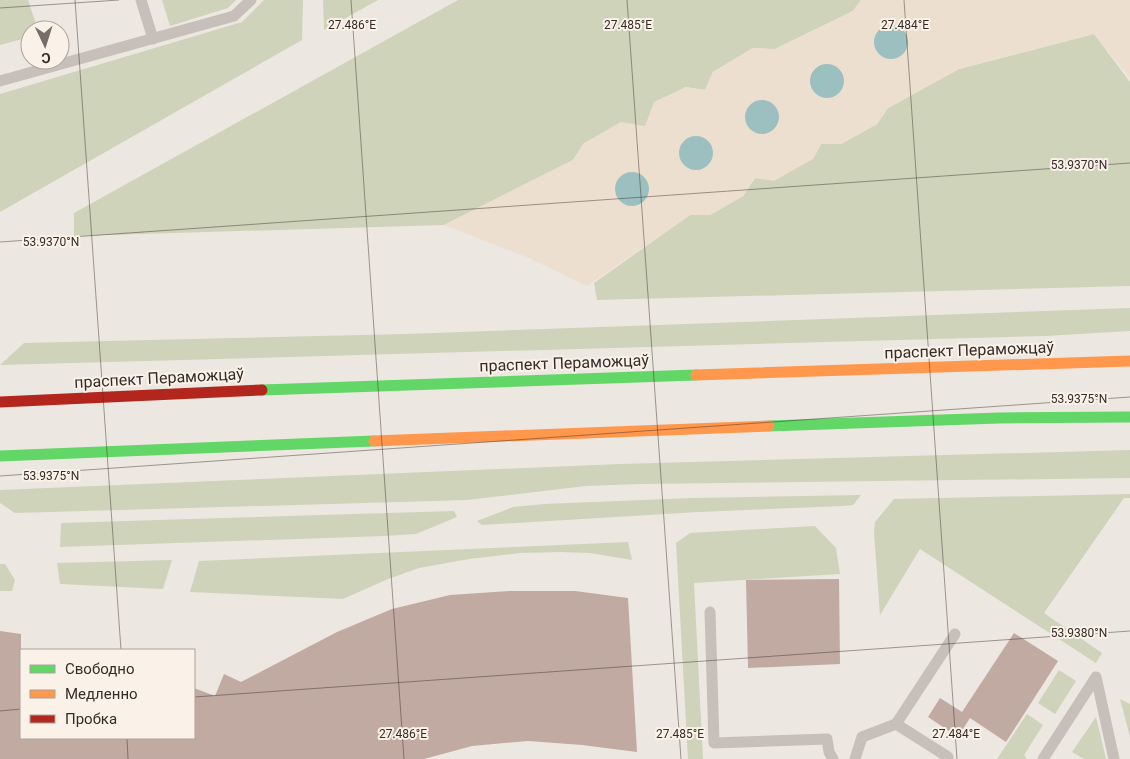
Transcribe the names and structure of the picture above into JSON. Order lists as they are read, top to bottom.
{
  "streets": {
    "main road": ["праспект Пераможцаў"]
  },
  "legend": ["Свободно", "Медленно", "Пробка"],
  "north": "bottom",
  "coordinates": [
    "27.486°E",
    "27.485°E",
    "27.484°E",
    "53.9370°N",
    "53.9375°N",
    "53.9380°N"
  ]
}
